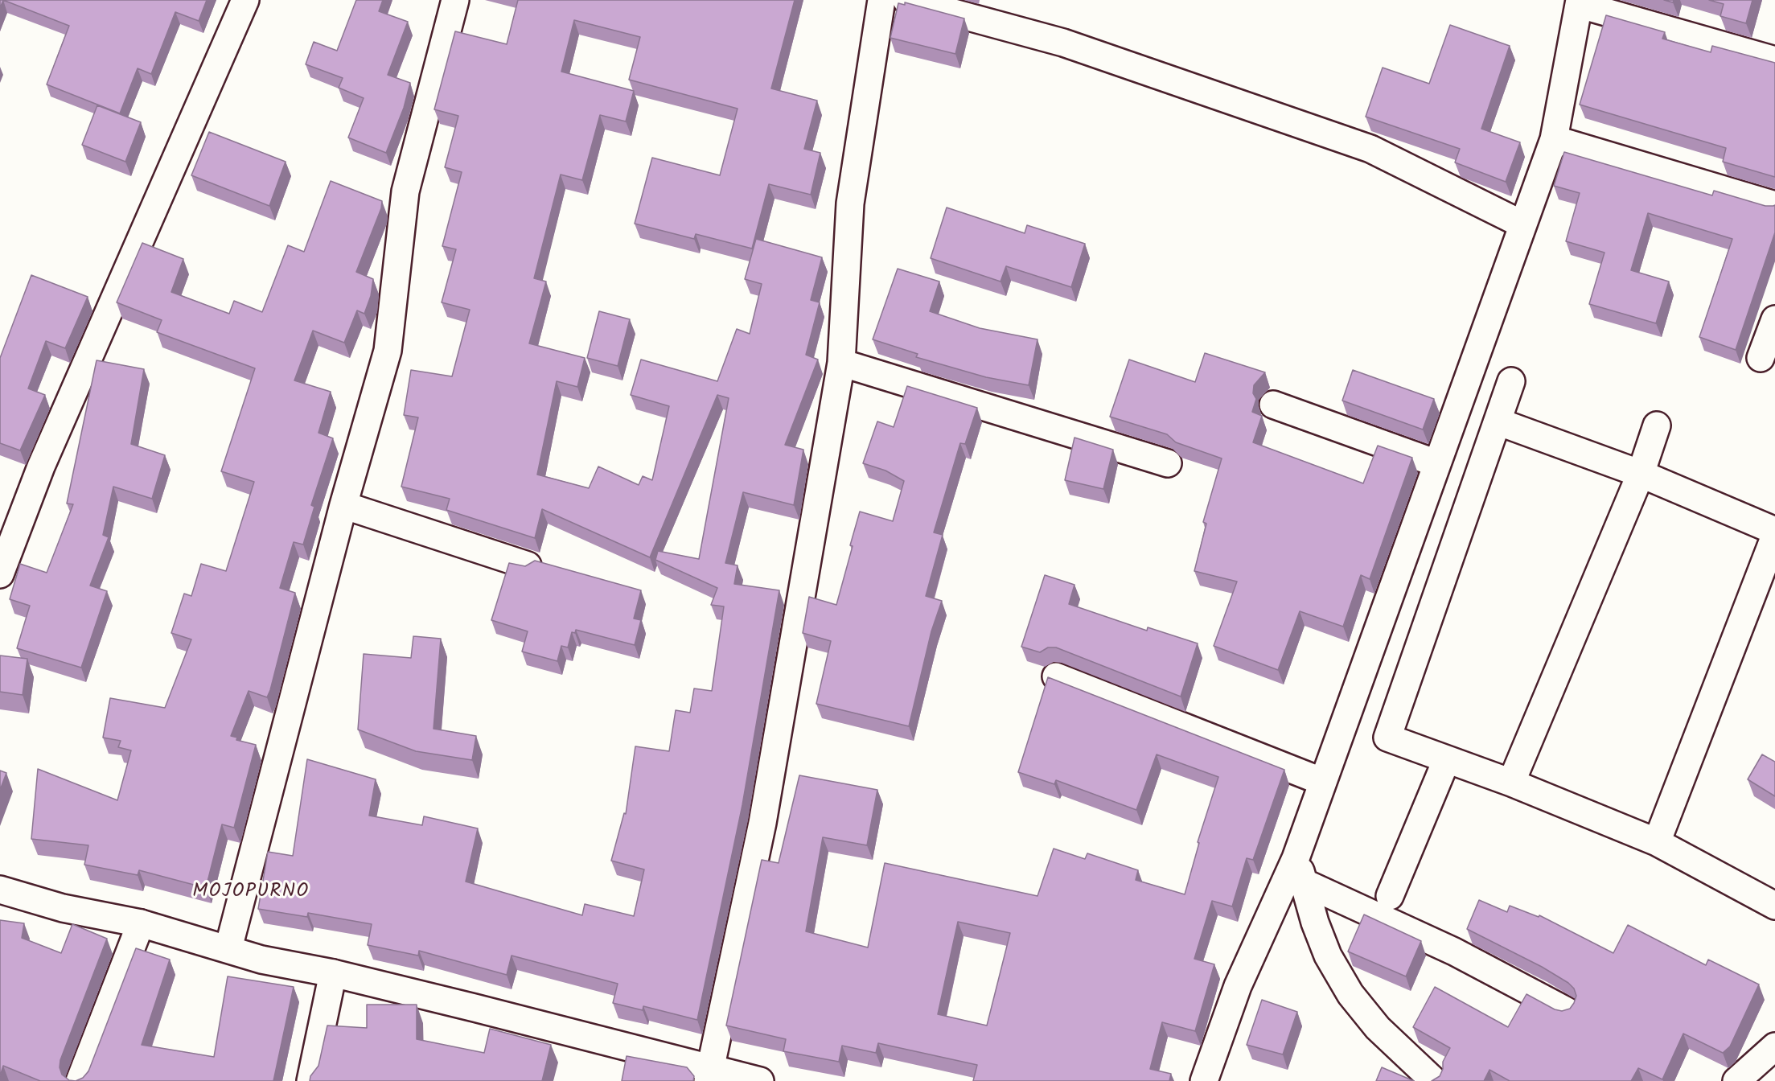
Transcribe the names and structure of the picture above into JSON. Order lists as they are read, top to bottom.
{
  "districts": ["MOJOPURNO"]
}
